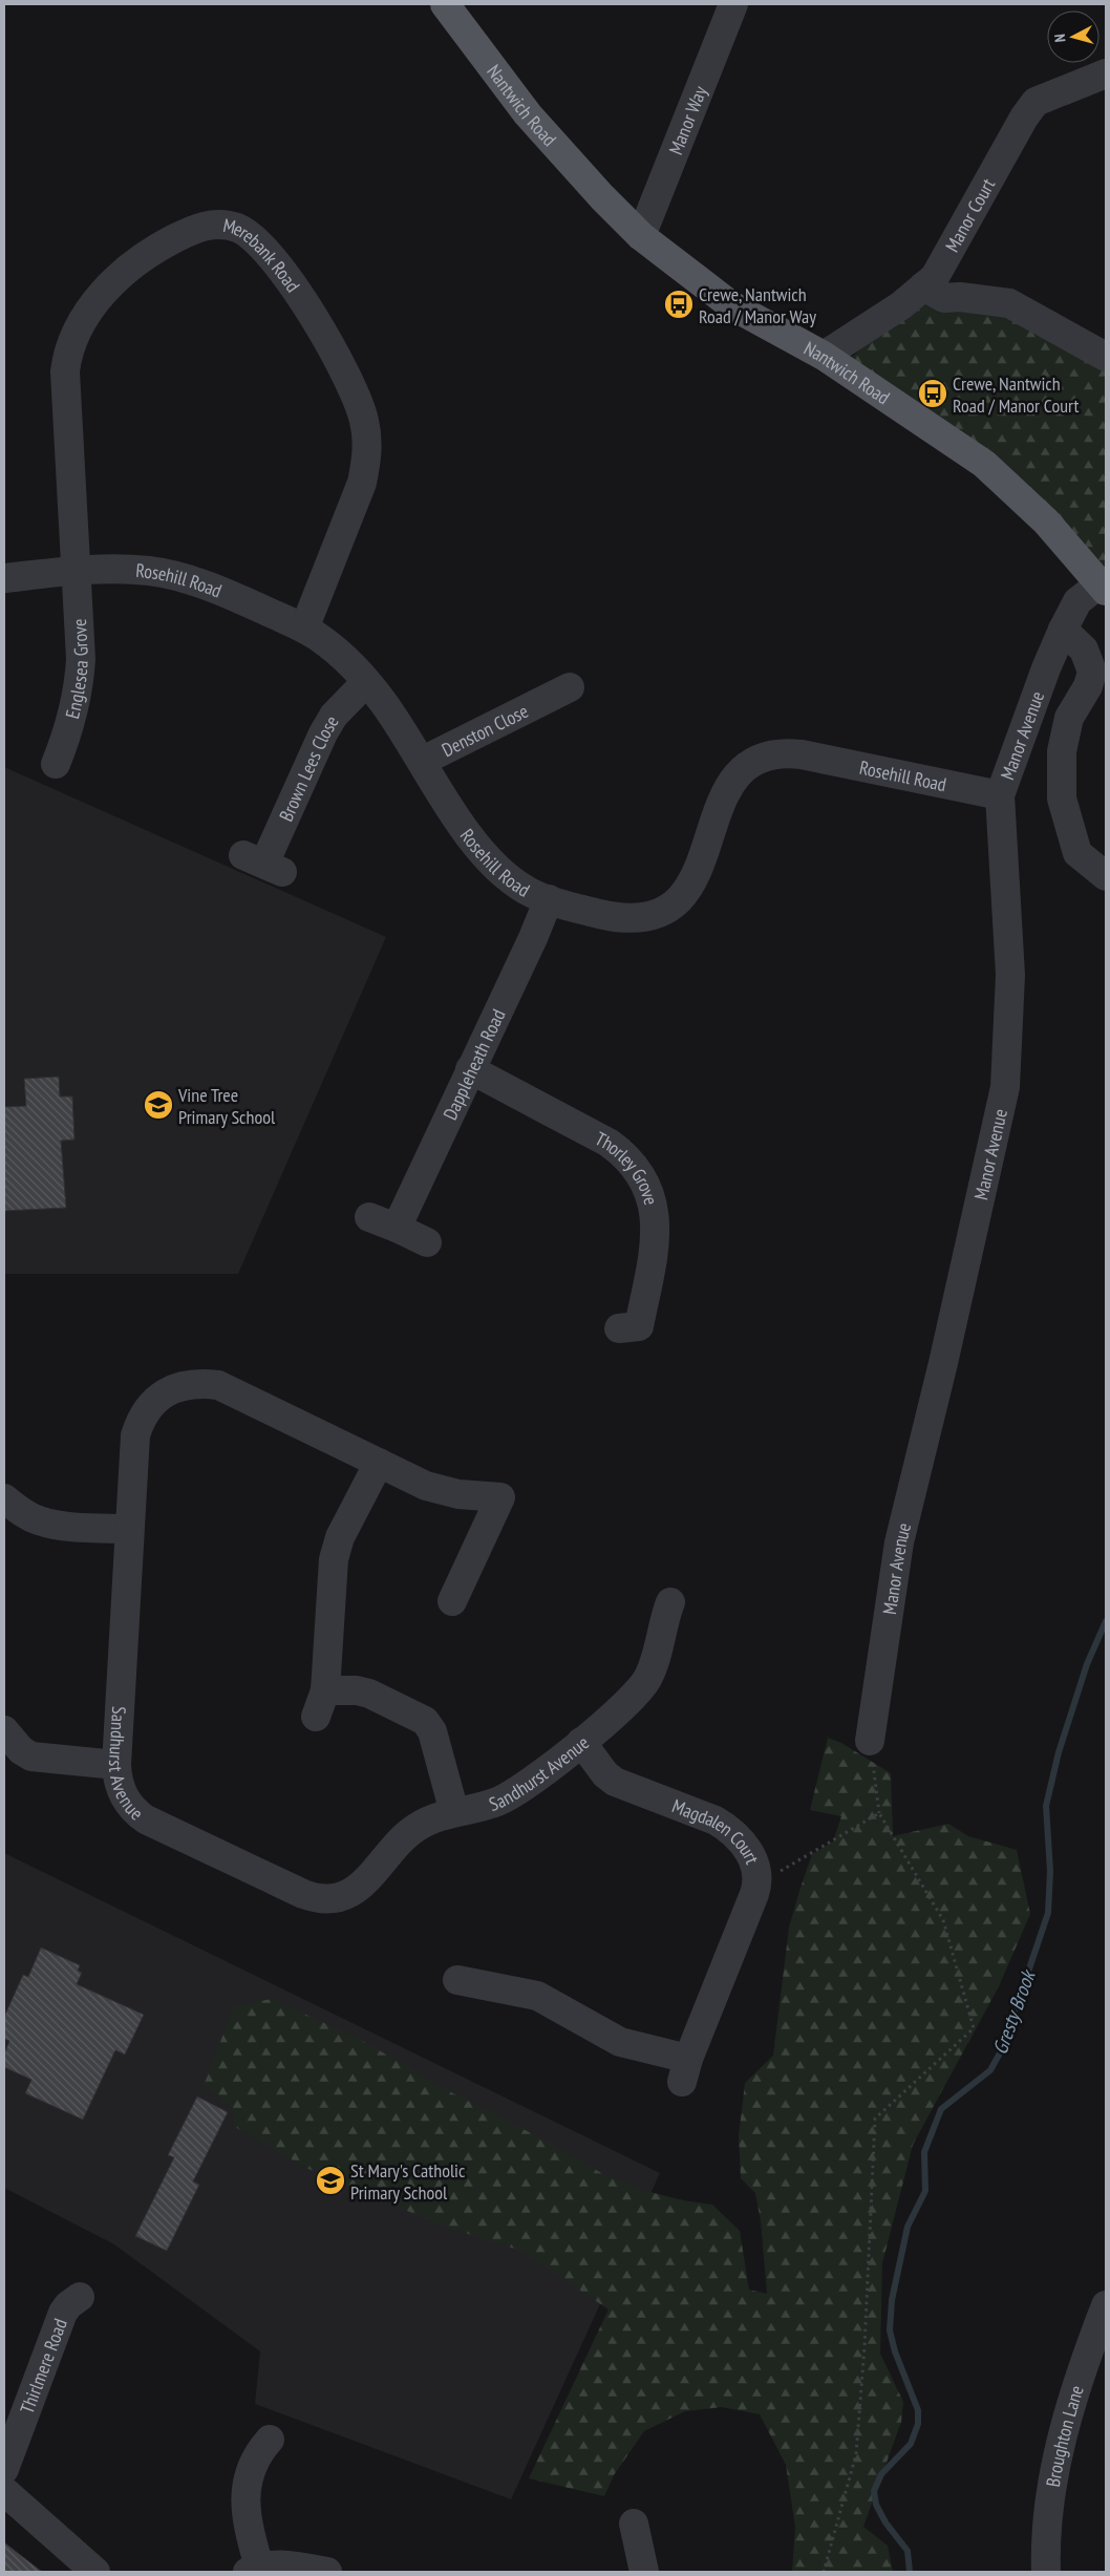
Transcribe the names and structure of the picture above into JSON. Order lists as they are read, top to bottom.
{
  "streets": {
    "main road": ["Nantwich Road"],
    "street": [
      "Manor Way",
      "Manor Court",
      "Merebank Road",
      "Rosehill Road",
      "Englesea Grove",
      "Denston Close",
      "Manor Avenue",
      "Brown Lees Close",
      "Dappleheath Road",
      "Thorley Grove",
      "Sandhurst Avenue",
      "Magdalen Court",
      "Thirlmere Road",
      "Broughton Lane"
    ]
  },
  "crossings": [
    ["Nantwich Road", "Manor Way"],
    ["Nantwich Road", "Manor Court"],
    ["Nantwich Road", "Manor Avenue"],
    ["Merebank Road", "Rosehill Road"],
    ["Merebank Road", "Englesea Grove"],
    ["Rosehill Road", "Englesea Grove"],
    ["Rosehill Road", "Denston Close"],
    ["Rosehill Road", "Manor Avenue"],
    ["Rosehill Road", "Brown Lees Close"],
    ["Rosehill Road", "Dappleheath Road"],
    ["Dappleheath Road", "Thorley Grove"],
    ["Sandhurst Avenue", "Magdalen Court"]
  ],
  "water": ["Gresty Brook"],
  "places": {
    "bus stop": ["Crewe, Nantwich Road / Manor Way", "Crewe, Nantwich Road / Manor Court"],
    "school or university": ["Vine Tree Primary School", "St Mary's Catholic Primary School"]
  },
  "north": "left"
}
